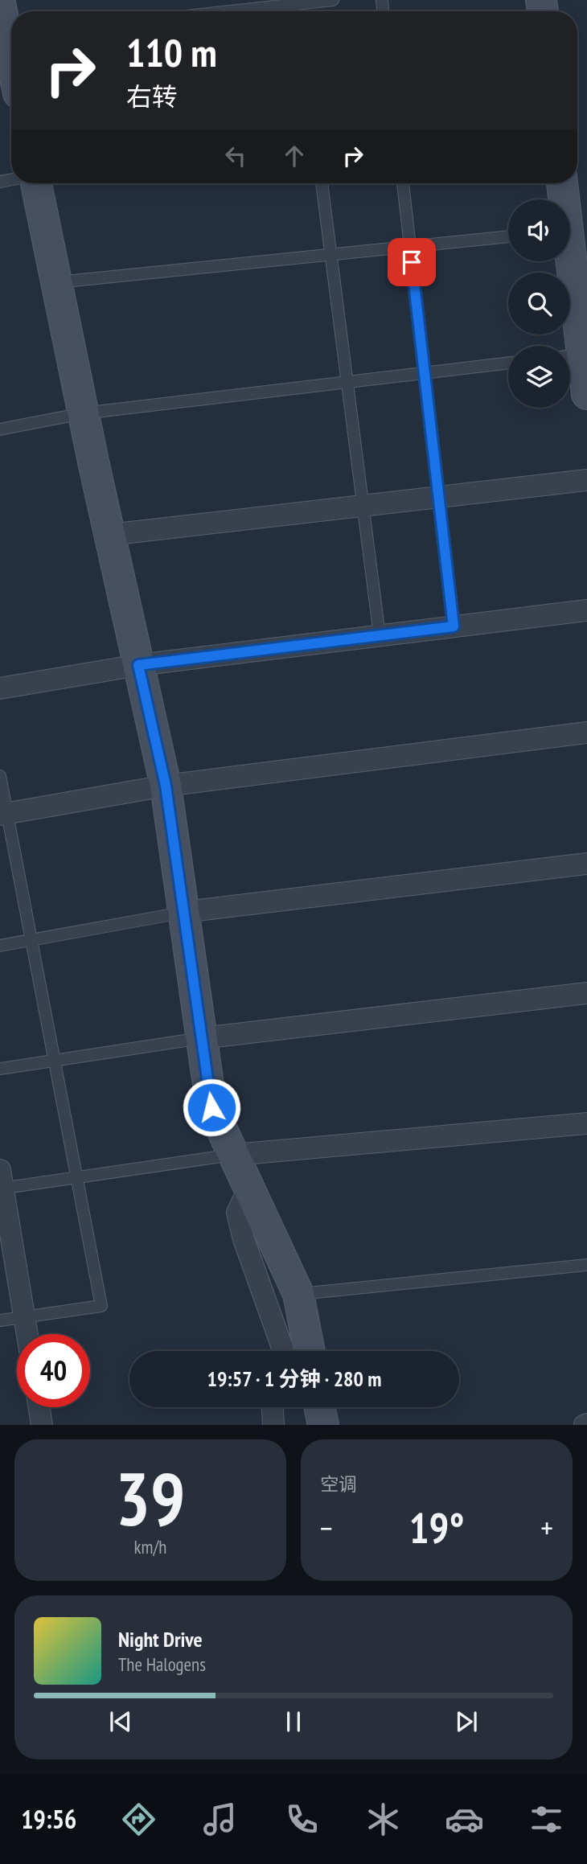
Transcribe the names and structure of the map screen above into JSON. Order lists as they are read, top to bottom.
{
  "page": {
    "turn": ["110 m", "右转"],
    "limit": "40",
    "trip": "19:57 · 1 分钟 · 280 m",
    "tile": [
      ["39", "km/h"],
      "空调"
    ],
    "heat": ["−", "19°", "+"],
    "song": ["Night Drive", "The Halogens"],
    "tabs": "19:56"
  }
}
